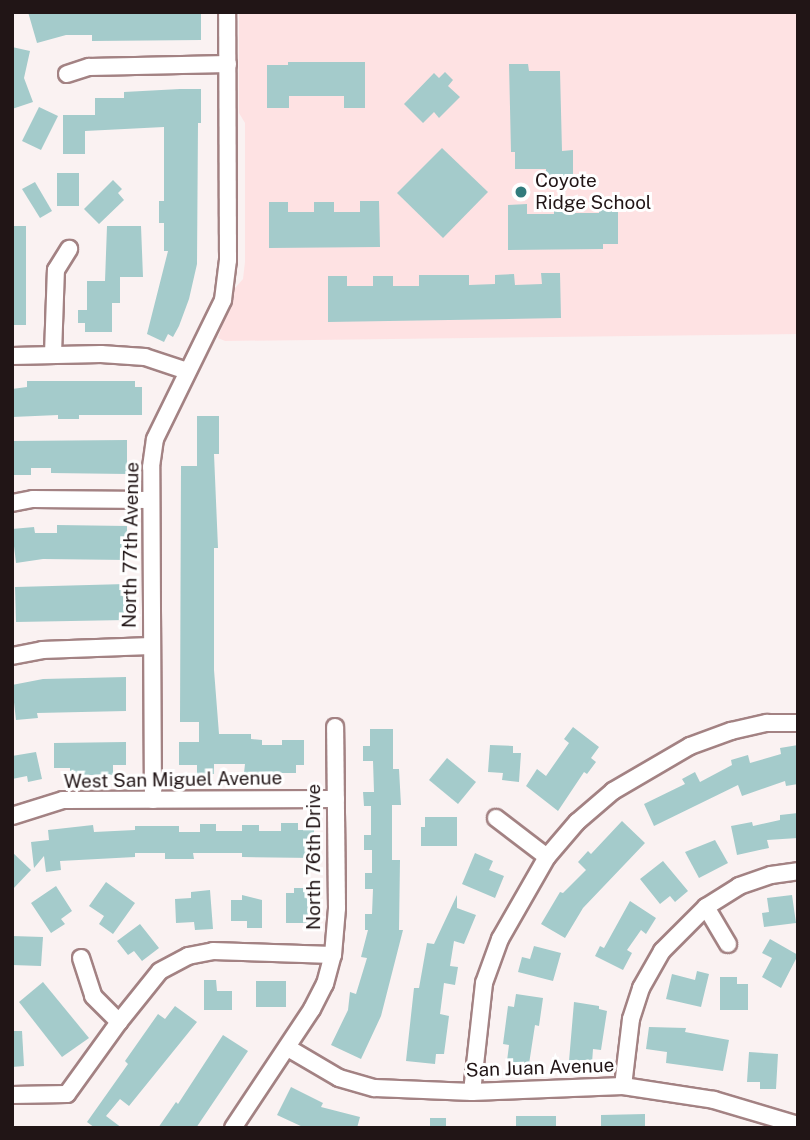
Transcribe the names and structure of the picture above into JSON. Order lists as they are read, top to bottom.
{
  "streets": {
    "street": [
      "North 77th Avenue",
      "West San Miguel Avenue",
      "North 76th Drive",
      "San Juan Avenue"
    ]
  },
  "crossings": [
    ["North 77th Avenue", "West San Miguel Avenue"],
    ["West San Miguel Avenue", "North 76th Drive"],
    ["North 76th Drive", "San Juan Avenue"]
  ],
  "places": ["Coyote Ridge School"]
}
